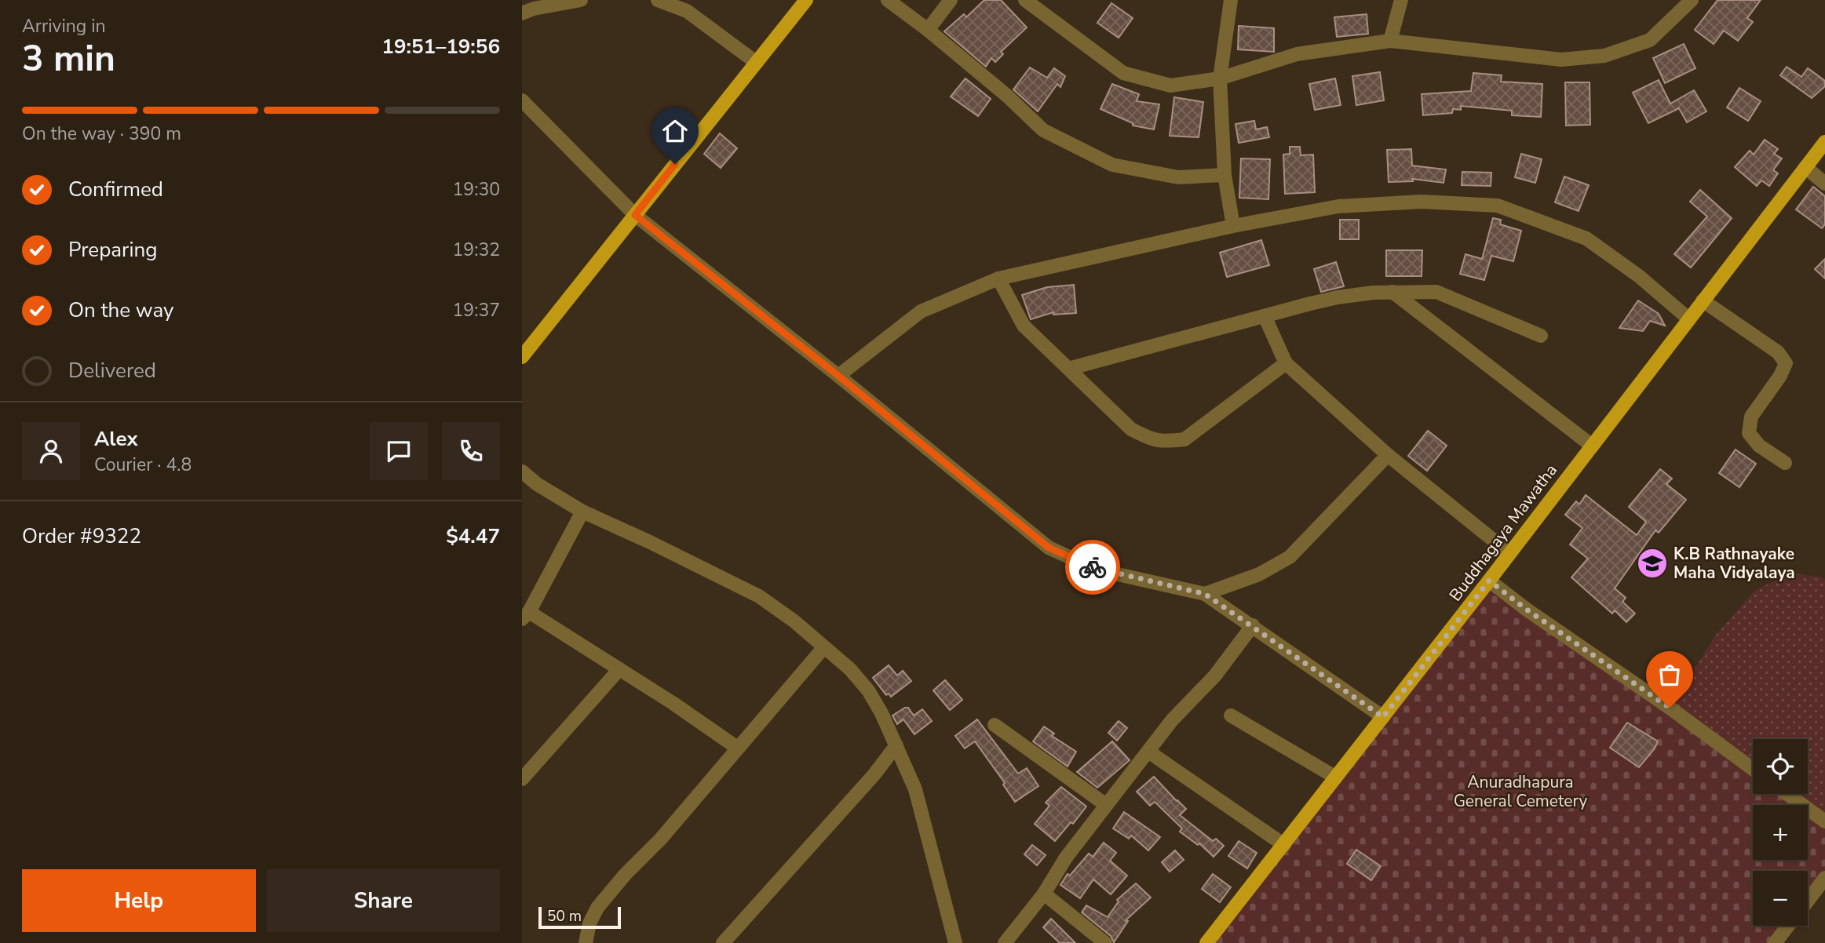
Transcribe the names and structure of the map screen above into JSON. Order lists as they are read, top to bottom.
{
  "streets": {
    "main road": ["Buddhagaya Mawatha"]
  },
  "parks": ["Anuradhapura General Cemetery"],
  "places": {
    "school or university": ["K.B Rathnayake Maha Vidyalaya"]
  },
  "scale_bar": "50 m",
  "page": {
    "heading": ["3 min", "Arriving in", "19:51–19:56"],
    "panel": [
      "Alex",
      "Courier · 4.8",
      "Order #9322",
      "$4.47"
    ],
    "bar": "On the way · 390 m",
    "list": [
      ["Confirmed", "19:30"],
      ["Preparing", "19:32"],
      ["On the way", "19:37"],
      "Delivered"
    ],
    "map_buttons": ["+", "−"],
    "buttons": ["Help", "Share"],
    "scale": "50 m"
  }
}
